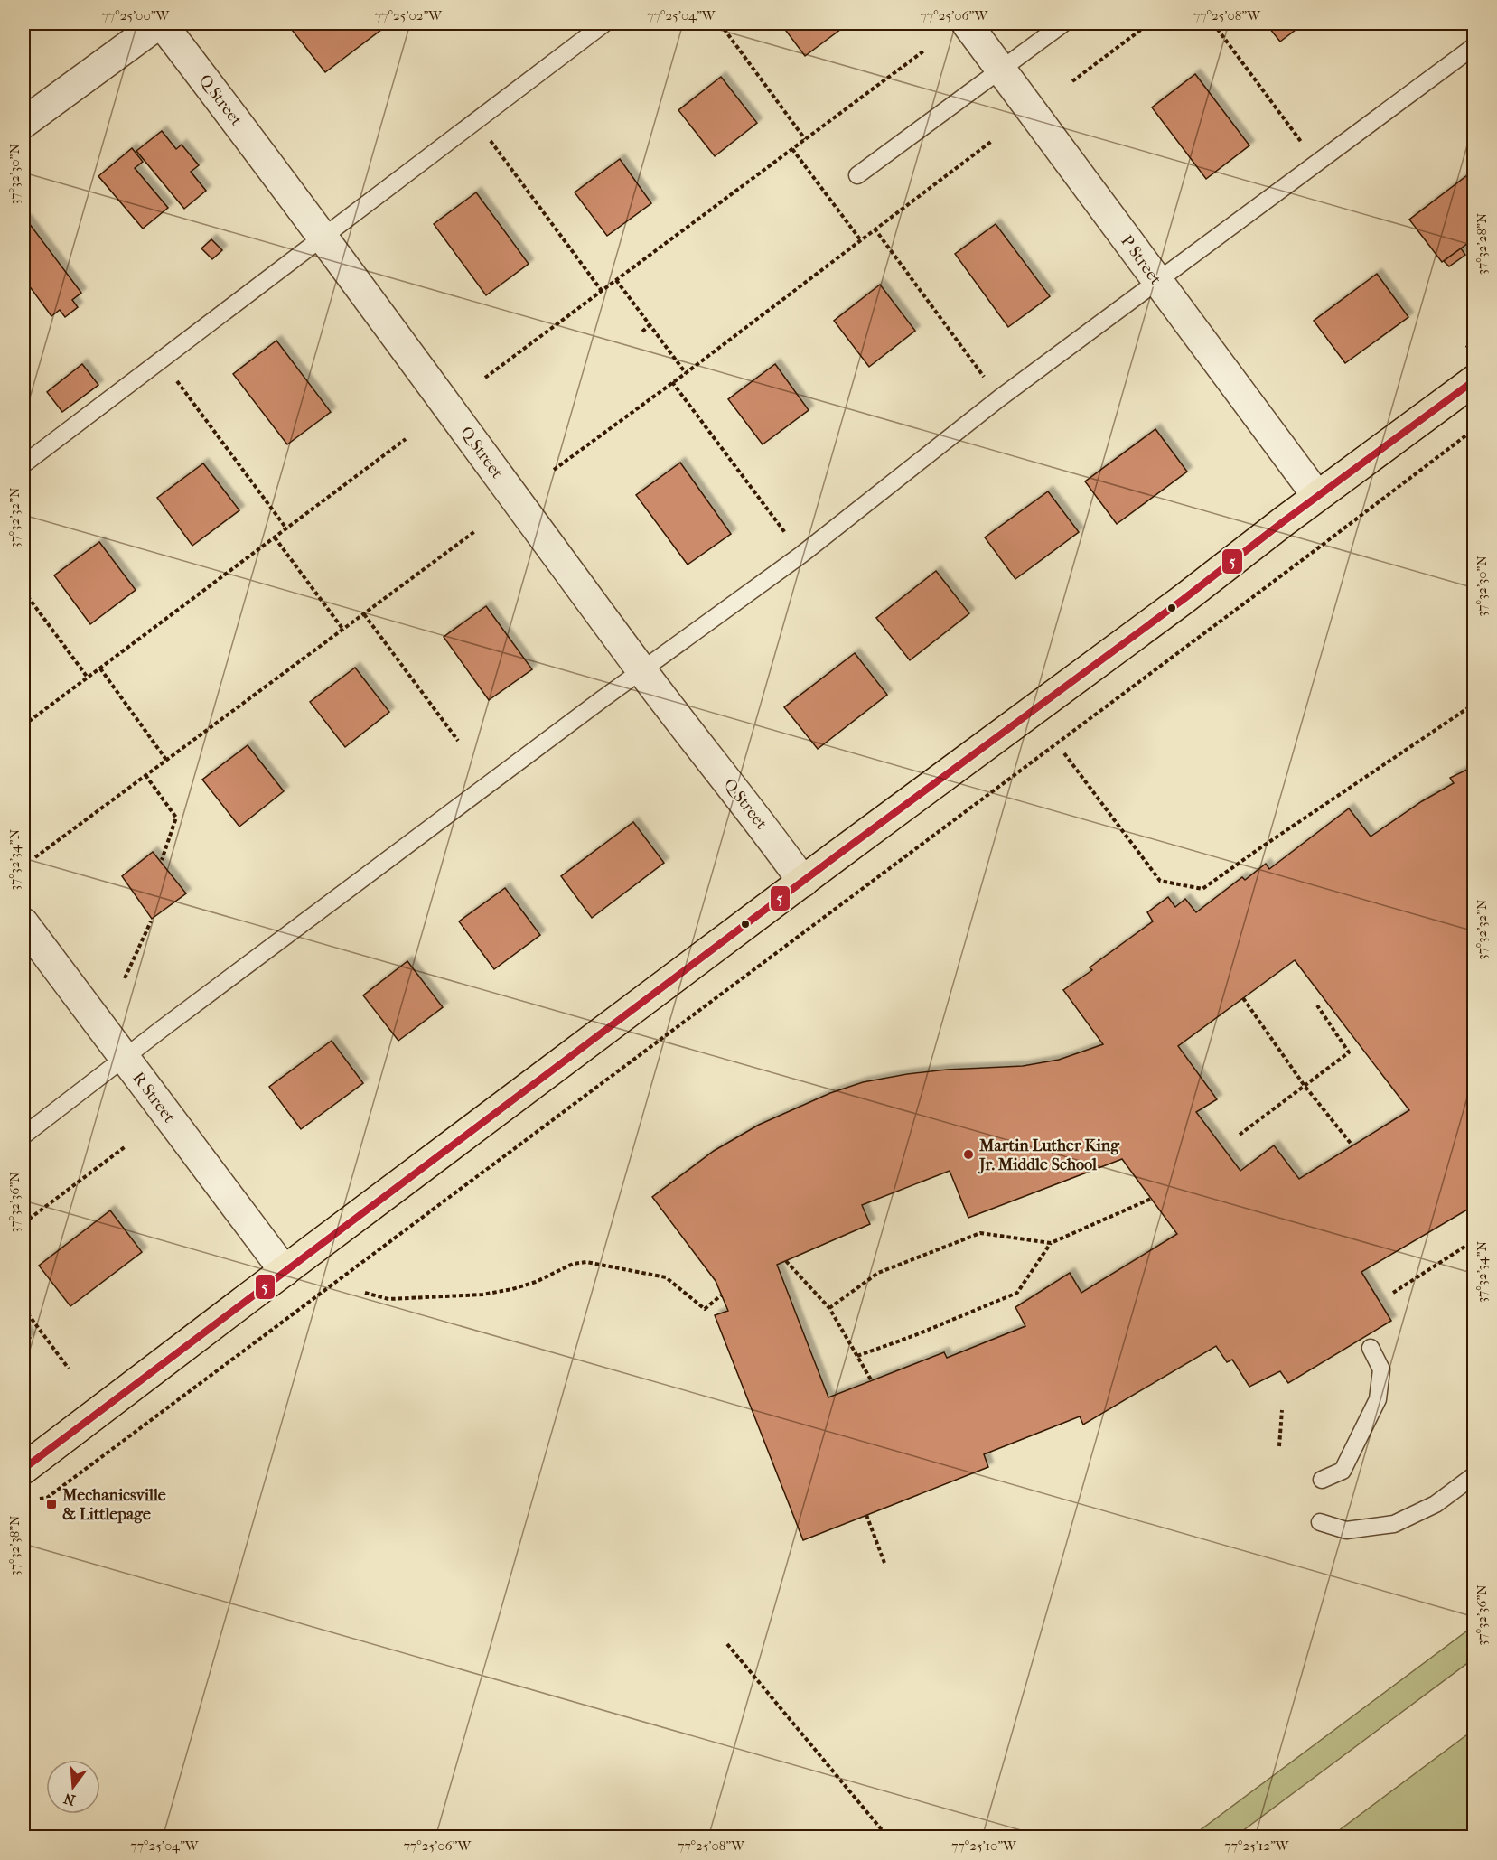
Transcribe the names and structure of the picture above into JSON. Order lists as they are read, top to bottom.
{
  "streets": {
    "street": ["Q Street", "P Street", "R Street"]
  },
  "places": {
    "other": ["Martin Luther King Jr. Middle School"],
    "transit": ["Mechanicsville & Littlepage"]
  },
  "lines": ["transit line 5"],
  "north": "bottom",
  "coordinates": [
    "77°25'00\"W",
    "77°25'02\"W",
    "77°25'04\"W",
    "77°25'06\"W",
    "77°25'08\"W",
    "37°32'30\"N",
    "37°32'28\"N",
    "37°32'32\"N",
    "37°32'34\"N",
    "37°32'36\"N",
    "37°32'38\"N",
    "77°25'10\"W",
    "77°25'12\"W"
  ]
}
